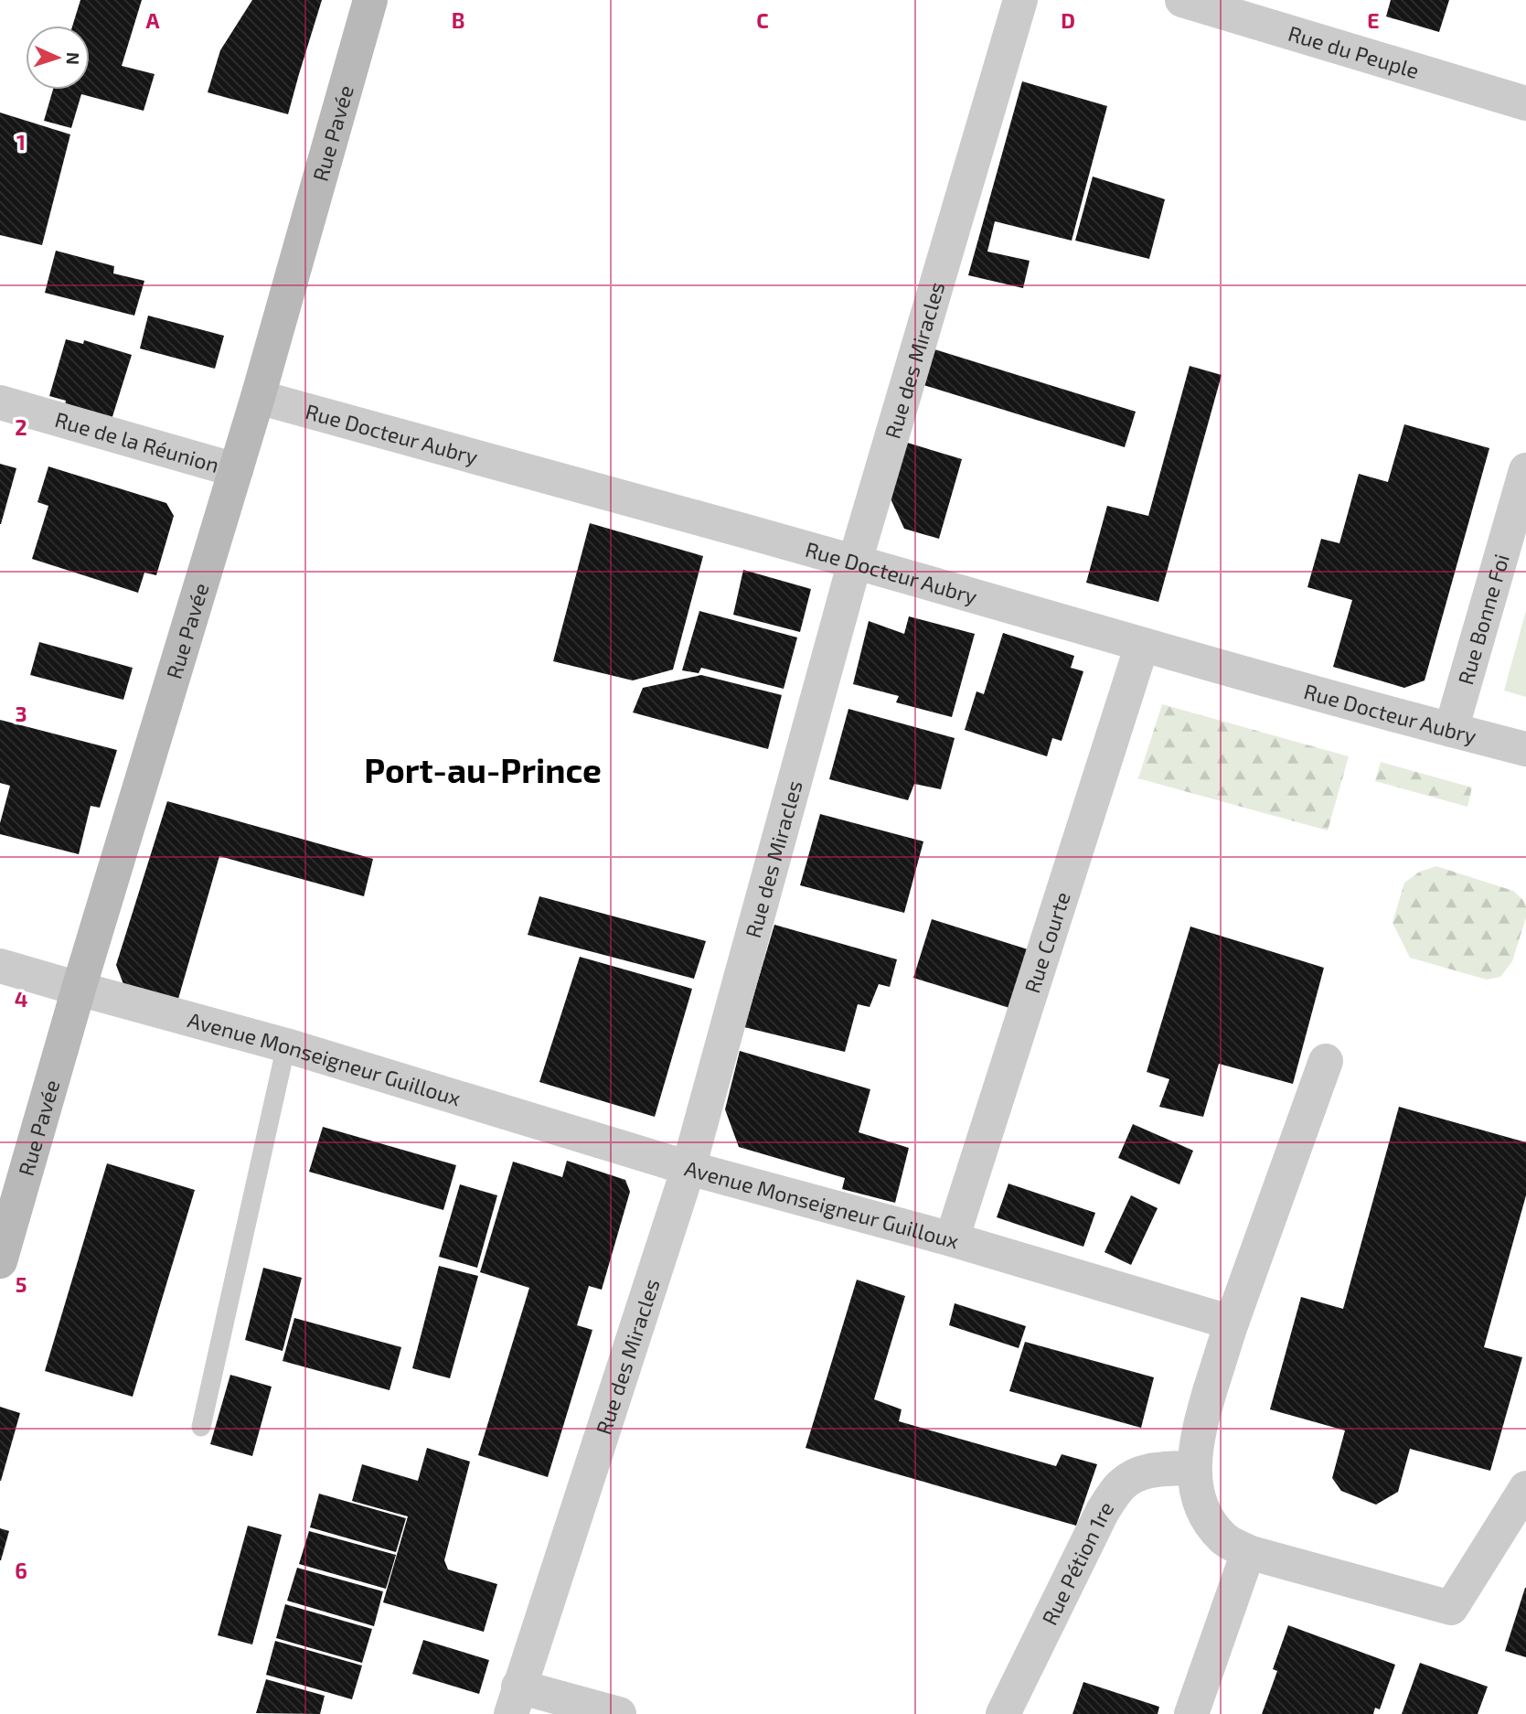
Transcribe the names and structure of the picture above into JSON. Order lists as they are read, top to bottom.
{
  "streets": {
    "main road": ["Rue Pavée"],
    "street": [
      "Rue du Peuple",
      "Rue des Miracles",
      "Rue Docteur Aubry",
      "Rue de la Réunion",
      "Rue Bonne Foi",
      "Rue Courte",
      "Avenue Monseigneur Guilloux",
      "Rue Pétion 1re"
    ]
  },
  "crossings": [
    ["Rue Pavée", "Rue Docteur Aubry"],
    ["Rue Pavée", "Rue de la Réunion"],
    ["Rue Pavée", "Avenue Monseigneur Guilloux"],
    ["Rue des Miracles", "Rue Docteur Aubry"],
    ["Rue des Miracles", "Avenue Monseigneur Guilloux"],
    ["Rue Docteur Aubry", "Rue Bonne Foi"],
    ["Rue Docteur Aubry", "Rue Courte"],
    ["Rue Courte", "Avenue Monseigneur Guilloux"]
  ],
  "districts": ["Port-au-Prince"],
  "north": "right",
  "grid": {
    "columns": [
      "A",
      "B",
      "C",
      "D",
      "E"
    ],
    "rows": [
      "1",
      "2",
      "3",
      "4",
      "5",
      "6"
    ]
  }
}
